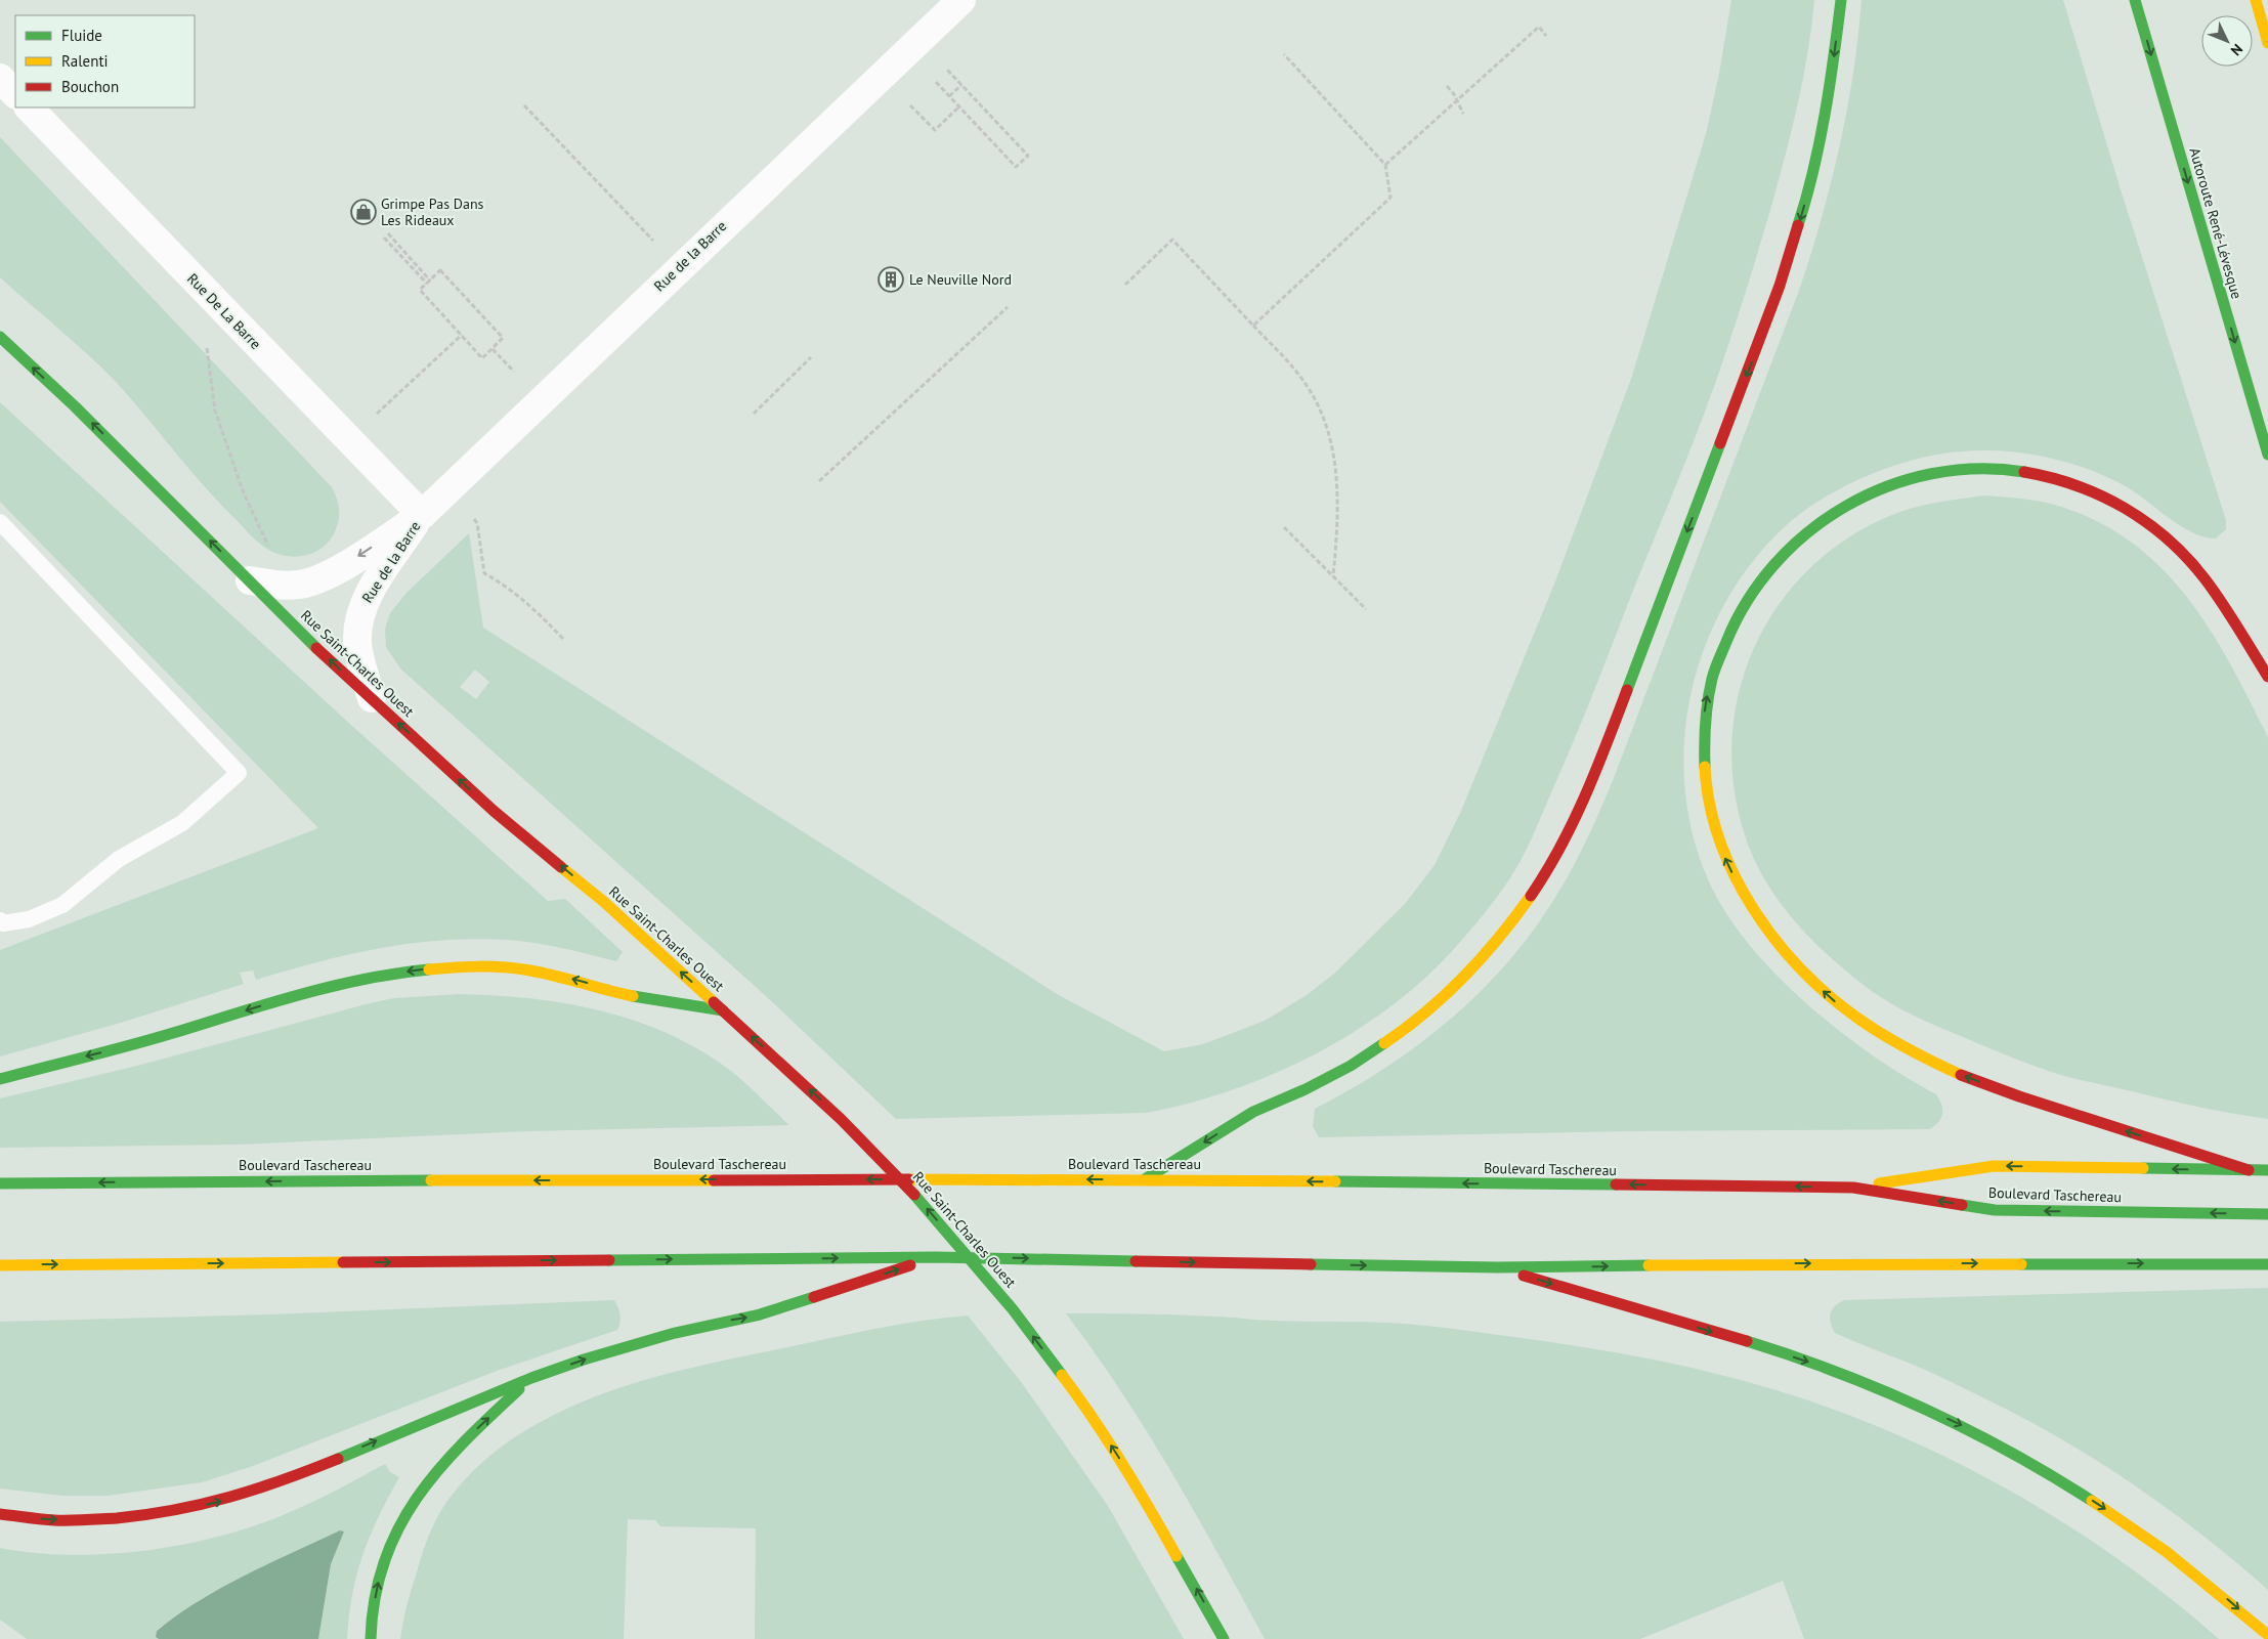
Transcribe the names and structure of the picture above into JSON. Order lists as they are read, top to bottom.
{
  "streets": {
    "main road": ["Autoroute René-Lévesque", "Rue Saint-Charles Ouest", "Boulevard Taschereau"],
    "street": ["Rue de la Barre", "Rue De La Barre"]
  },
  "crossings": [
    ["Rue de la Barre", "Rue De La Barre"],
    ["Rue de la Barre", "Rue Saint-Charles Ouest"]
  ],
  "one_way": ["Autoroute René-Lévesque", "Rue Saint-Charles Ouest"],
  "places": {
    "shop": ["Grimpe Pas Dans Les Rideaux"],
    "building": ["Le Neuville Nord"]
  },
  "legend": ["Fluide", "Ralenti", "Bouchon"],
  "north": "bottom right"
}
